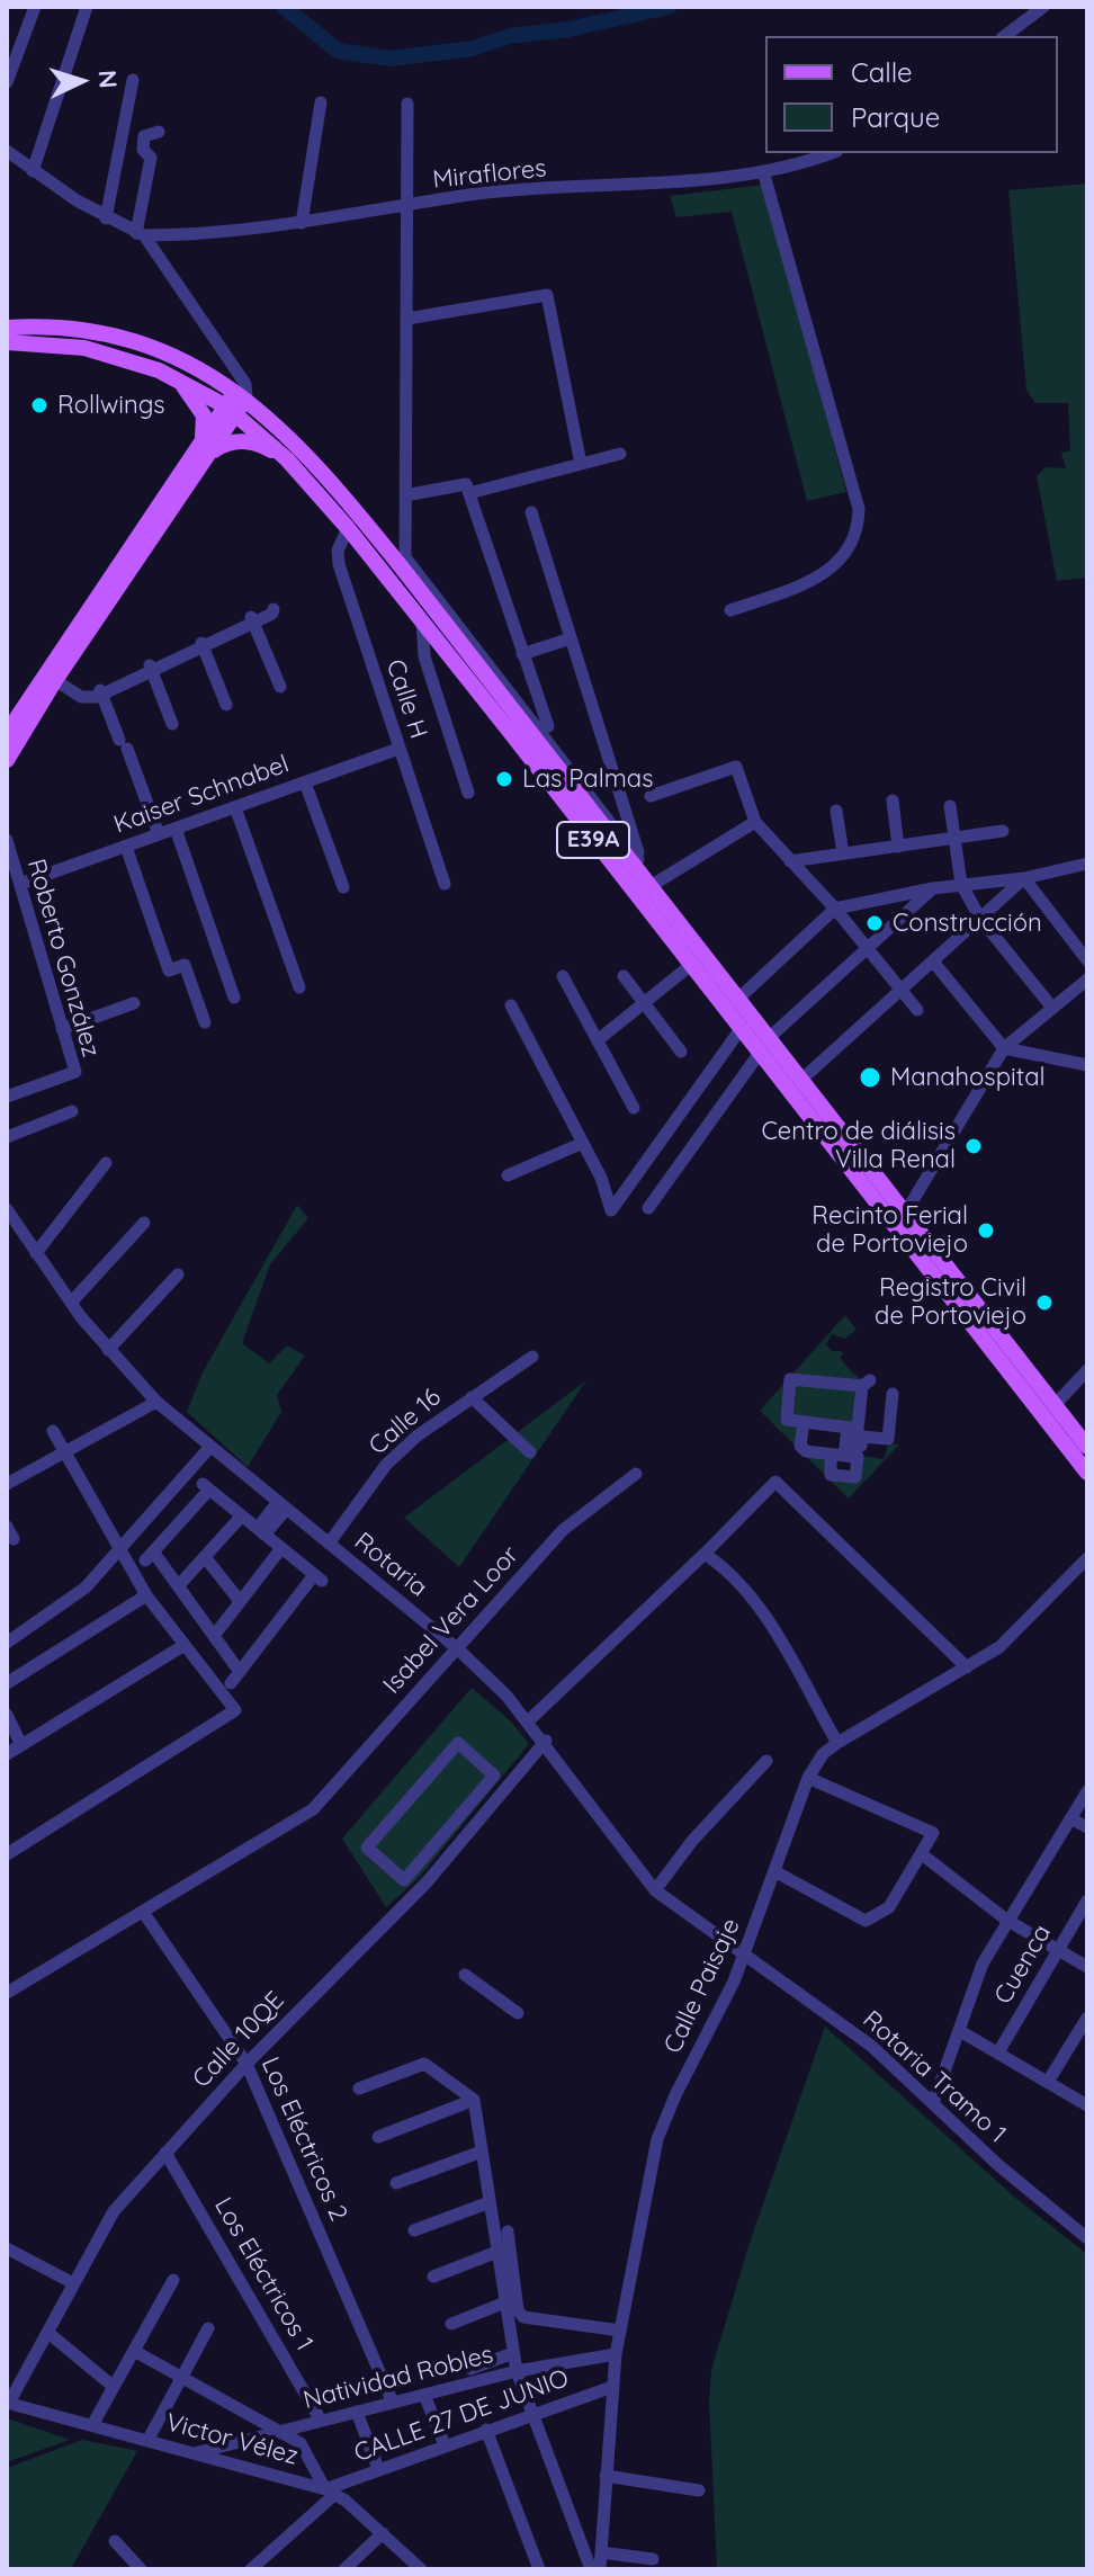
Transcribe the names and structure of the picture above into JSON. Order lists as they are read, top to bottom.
{
  "streets": {
    "main road": ["E39A"],
    "street": [
      "Miraflores",
      "Calle H",
      "Kaiser Schnabel",
      "Roberto González",
      "Calle 16",
      "Rotaria",
      "Isabel Vera Loor",
      "Cuenca",
      "Calle Paisaje",
      "Calle 10QE",
      "Rotaria Tramo 1",
      "Los Eléctricos 2",
      "Los Eléctricos 1",
      "Natividad Robles",
      "CALLE 27 DE JUNIO",
      "Victor Vélez"
    ]
  },
  "crossings": [
    ["Calle H", "Kaiser Schnabel"],
    ["Calle H", "E39A"],
    ["Kaiser Schnabel", "Roberto González"],
    ["Calle 16", "Rotaria"],
    ["Rotaria", "Isabel Vera Loor"],
    ["Rotaria", "Calle Paisaje"],
    ["Rotaria", "Calle 10QE"],
    ["Rotaria", "Rotaria Tramo 1"],
    ["Isabel Vera Loor", "Los Eléctricos 2"],
    ["Calle Paisaje", "Rotaria Tramo 1"],
    ["Calle Paisaje", "Natividad Robles"],
    ["Calle Paisaje", "CALLE 27 DE JUNIO"],
    ["Calle 10QE", "Los Eléctricos 2"],
    ["Calle 10QE", "Los Eléctricos 1"],
    ["Calle 10QE", "Victor Vélez"],
    ["Los Eléctricos 2", "Natividad Robles"],
    ["Los Eléctricos 1", "Natividad Robles"],
    ["Natividad Robles", "Victor Vélez"],
    ["CALLE 27 DE JUNIO", "Victor Vélez"]
  ],
  "places": [
    "Rollwings",
    "Las Palmas",
    "Construcción",
    "Manahospital",
    "Centro de diálisis Villa Renal",
    "Recinto Ferial de Portoviejo",
    "Registro Civil de Portoviejo"
  ],
  "legend": ["Calle", "Parque"],
  "north": "right"
}
